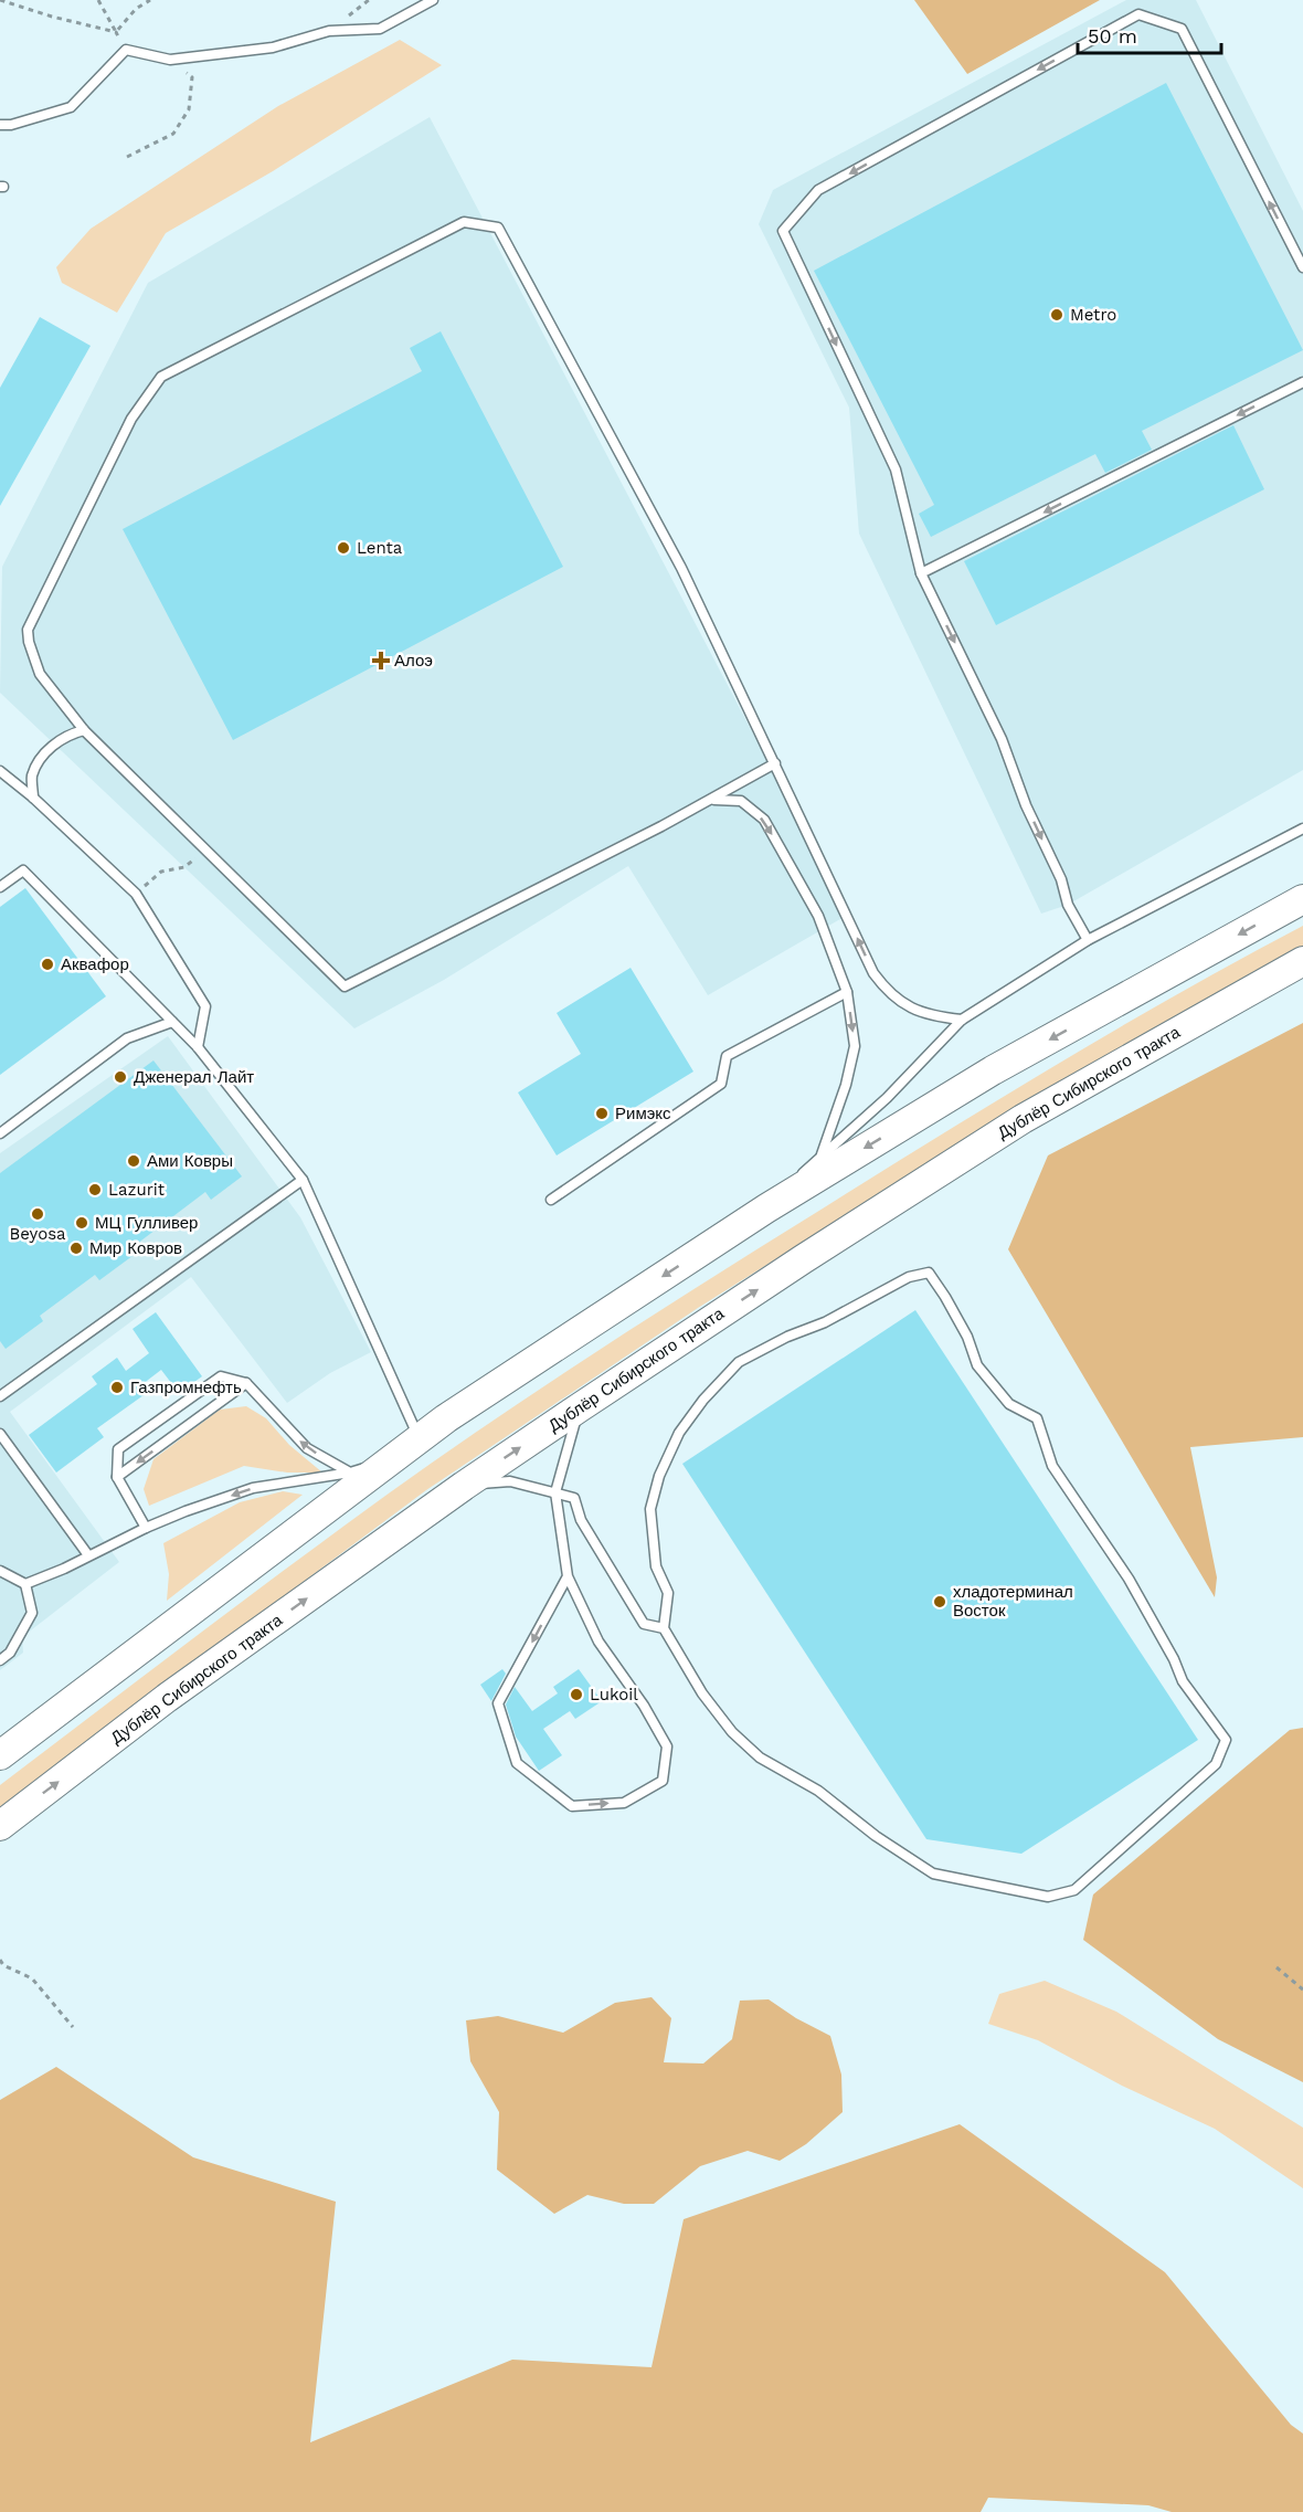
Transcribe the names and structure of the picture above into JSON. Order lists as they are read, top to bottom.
{
  "streets": {
    "main road": ["Дублёр Сибирского тракта"]
  },
  "places": {
    "other": [
      "Metro",
      "Lenta",
      "Аквафор",
      "Дженерал Лайт",
      "Римэкс",
      "Ами Ковры",
      "Lazurit",
      "Beyosa",
      "МЦ Гулливер",
      "Мир Ковров",
      "Газпромнефть",
      "хладотерминал Восток",
      "Lukoil"
    ],
    "health": ["Алоэ"]
  },
  "scale_bar": "50 m"
}
